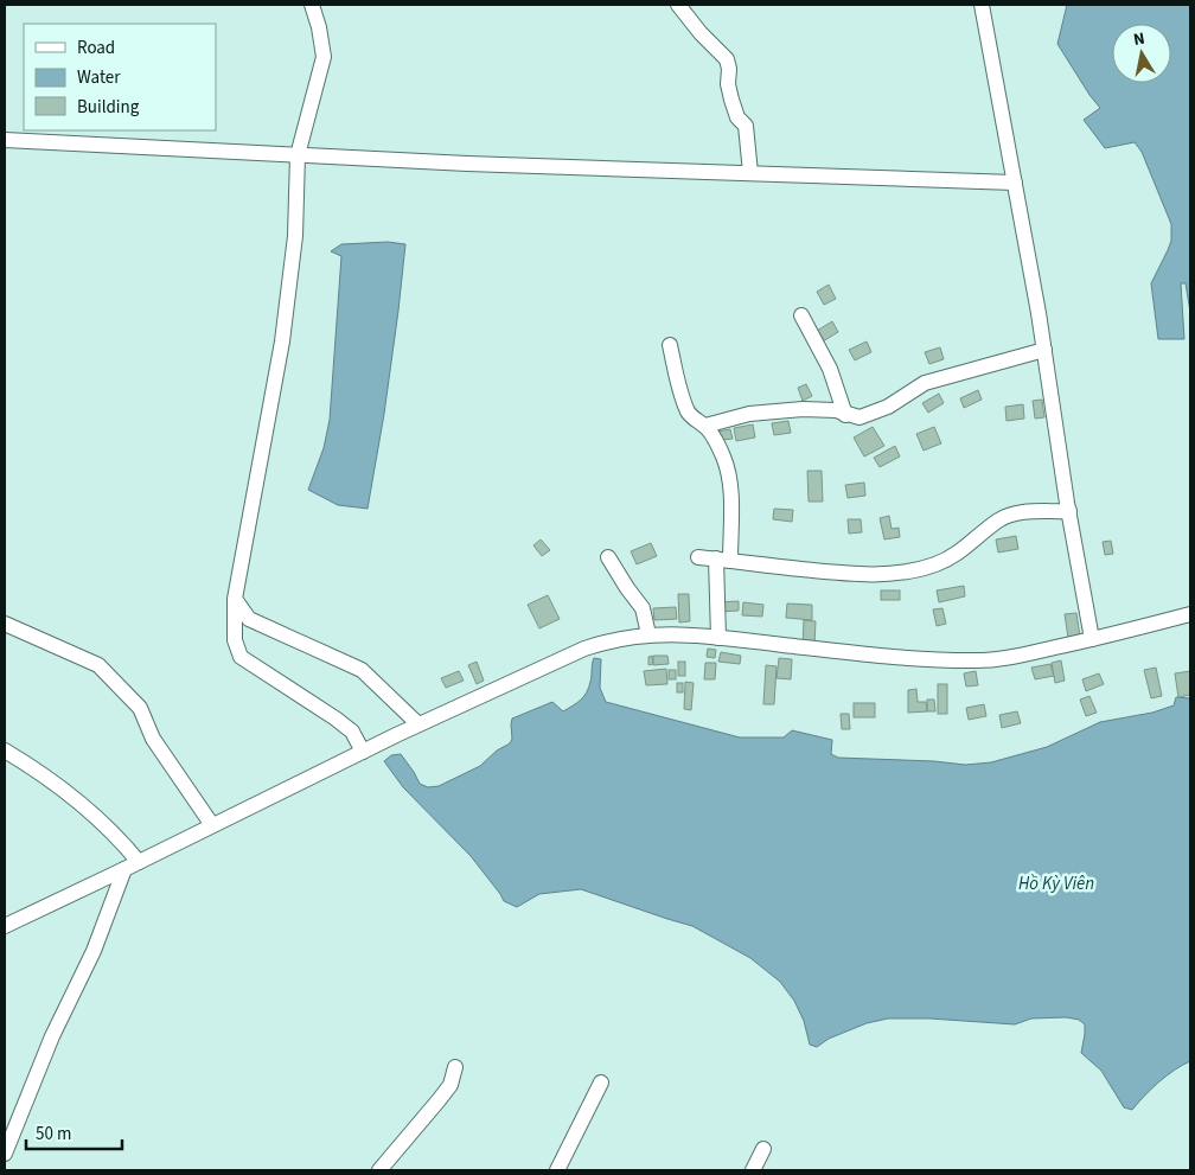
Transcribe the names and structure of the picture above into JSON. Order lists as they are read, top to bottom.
{
  "water": ["Hồ Kỳ Viên"],
  "legend": ["Road", "Water", "Building"],
  "scale_bar": "50 m",
  "north": "top"
}
